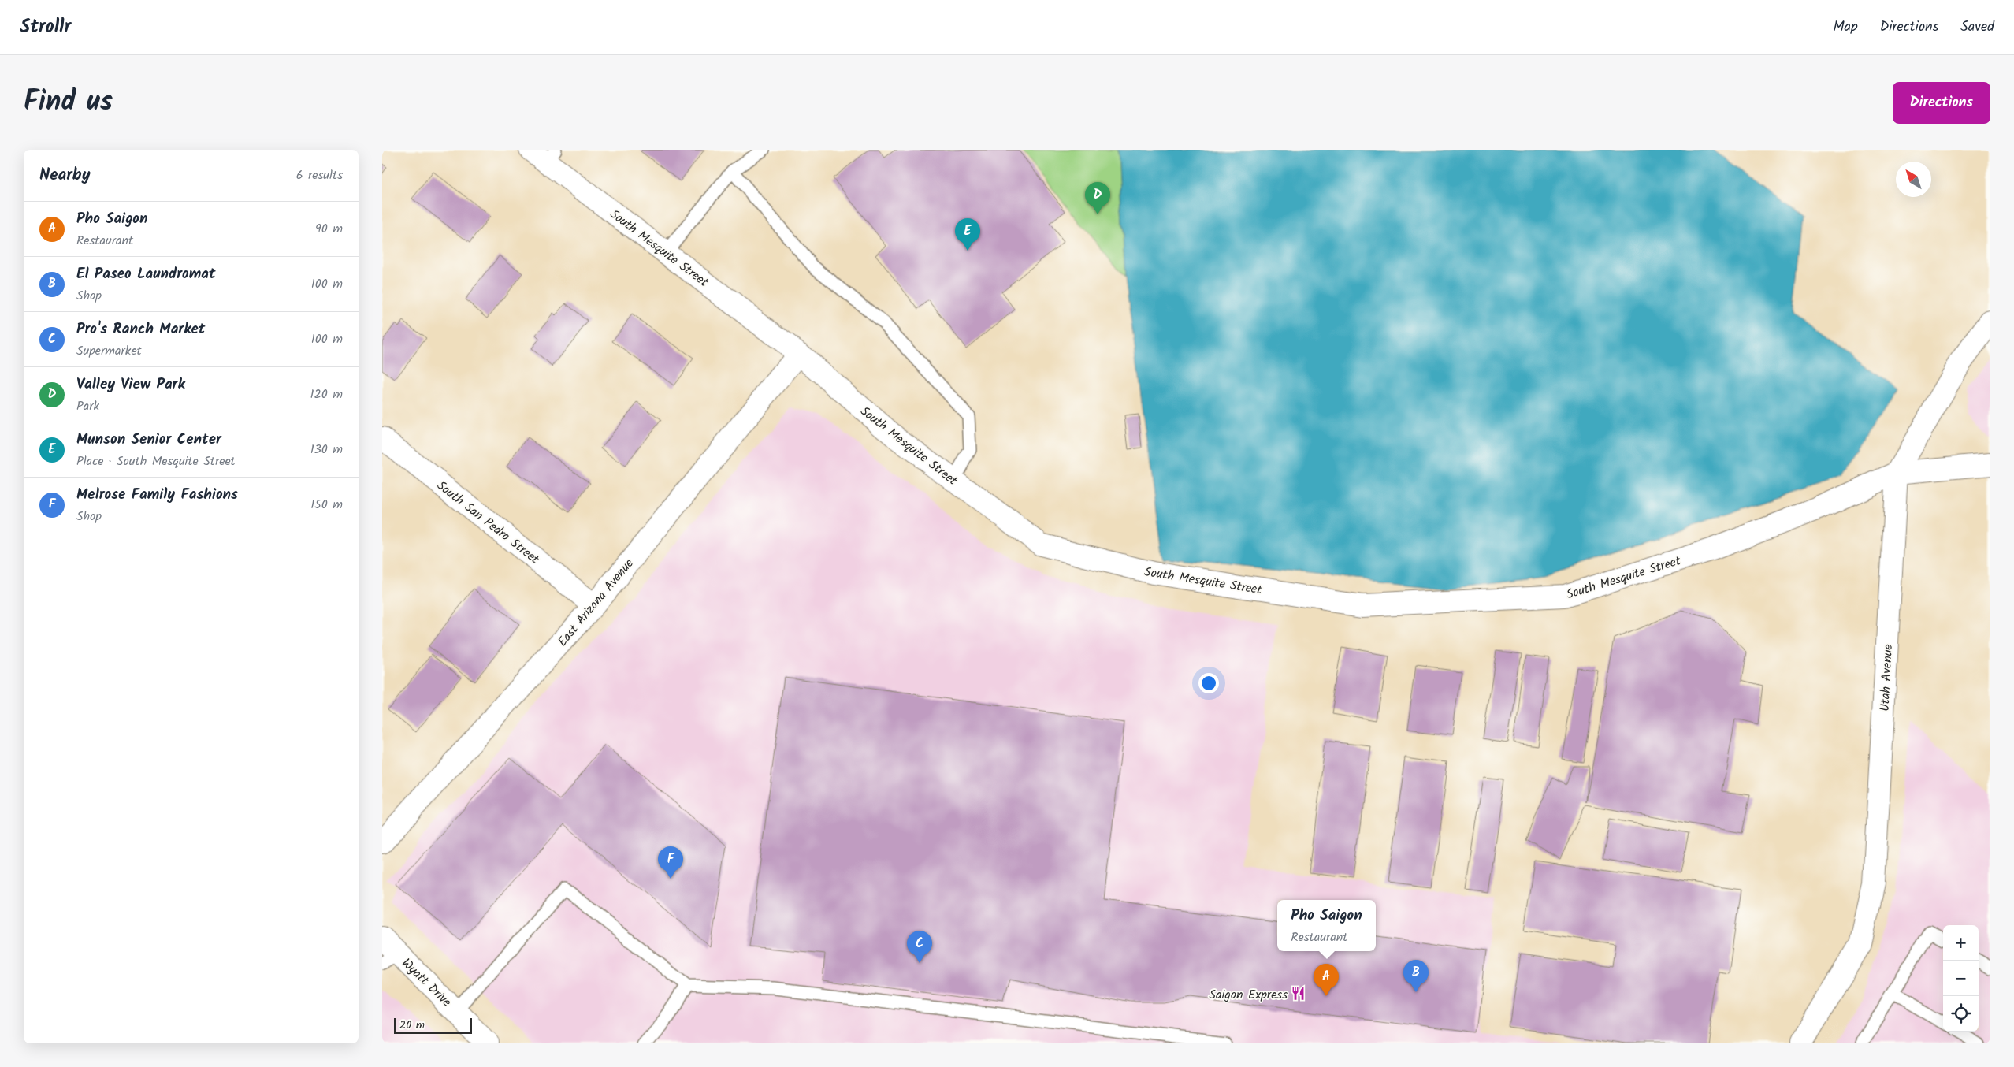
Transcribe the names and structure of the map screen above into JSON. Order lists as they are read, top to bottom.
{
  "streets": {
    "street": [
      "South Mesquite Street",
      "South San Pedro Street",
      "East Arizona Avenue",
      "Utah Avenue",
      "Wyatt Drive"
    ]
  },
  "crossings": [
    ["South Mesquite Street", "East Arizona Avenue"],
    ["South Mesquite Street", "Utah Avenue"],
    ["South San Pedro Street", "East Arizona Avenue"]
  ],
  "places": {
    "restaurant": ["Saigon Express"]
  },
  "scale_bar": "20 m",
  "north": "top left",
  "page": {
    "header": "Strollr",
    "nav": ["Map", "Directions", "Saved"],
    "title": "Find us",
    "buttons": "Directions",
    "heading": ["Nearby", "6 results"],
    "pins": [
      "D",
      "E",
      "F",
      "C",
      "B",
      "A"
    ],
    "list": [
      {
        "mark": "A",
        "name": "Pho Saigon",
        "note": "Restaurant",
        "value": "90 m"
      },
      {
        "mark": "B",
        "name": "El Paseo Laundromat",
        "note": "Shop",
        "value": "100 m"
      },
      {
        "mark": "C",
        "name": "Pro's Ranch Market",
        "note": "Supermarket",
        "value": "100 m"
      },
      {
        "mark": "D",
        "name": "Valley View Park",
        "note": "Park",
        "value": "120 m"
      },
      {
        "mark": "E",
        "name": "Munson Senior Center",
        "note": "Place · South Mesquite Street",
        "value": "130 m"
      },
      {
        "mark": "F",
        "name": "Melrose Family Fashions",
        "note": "Shop",
        "value": "150 m"
      }
    ],
    "popup": ["Pho Saigon", "Restaurant"],
    "map_buttons": ["+", "−"],
    "scale": "20 m"
  }
}
